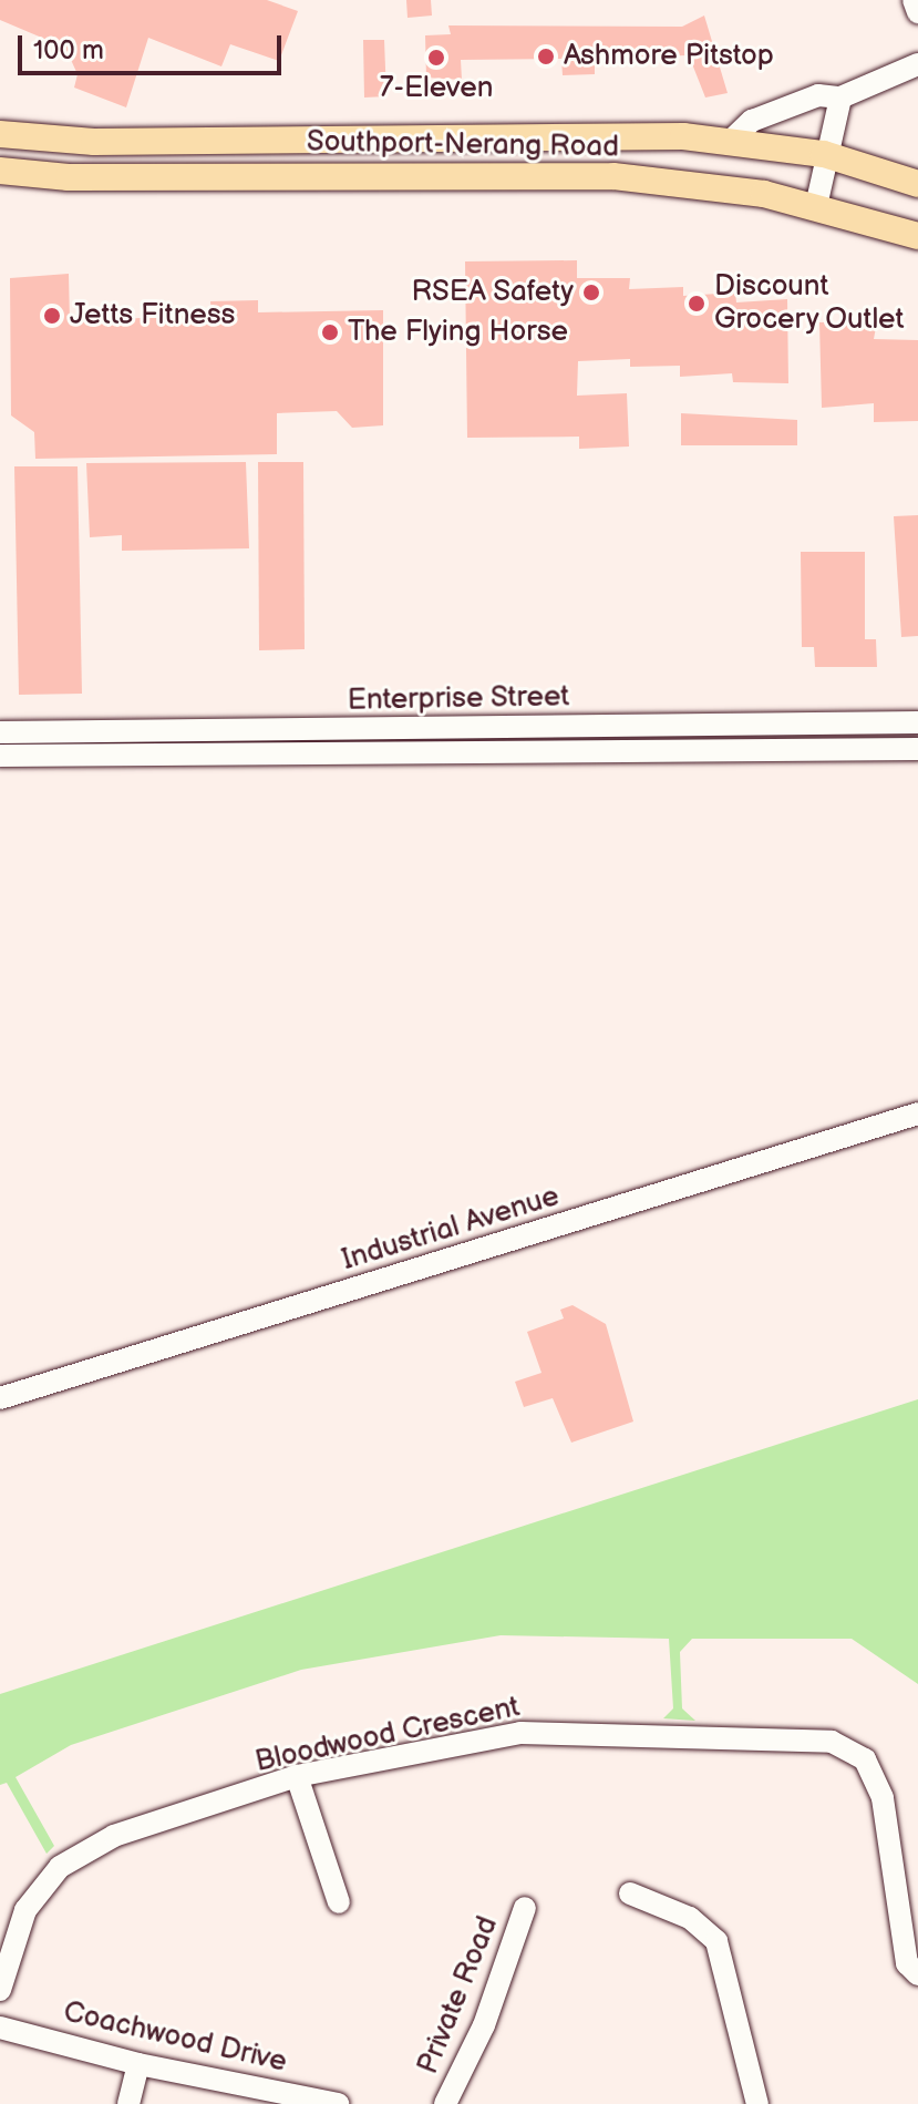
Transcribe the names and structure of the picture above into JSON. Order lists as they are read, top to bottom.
{
  "streets": {
    "main road": ["Southport-Nerang Road"],
    "street": [
      "Enterprise Street",
      "Industrial Avenue",
      "Bloodwood Crescent",
      "Private Road",
      "Coachwood Drive"
    ]
  },
  "places": [
    "Ashmore Pitstop",
    "7-Eleven",
    "RSEA Safety",
    "Discount Grocery Outlet",
    "Jetts Fitness",
    "The Flying Horse"
  ],
  "scale_bar": "100 m"
}
